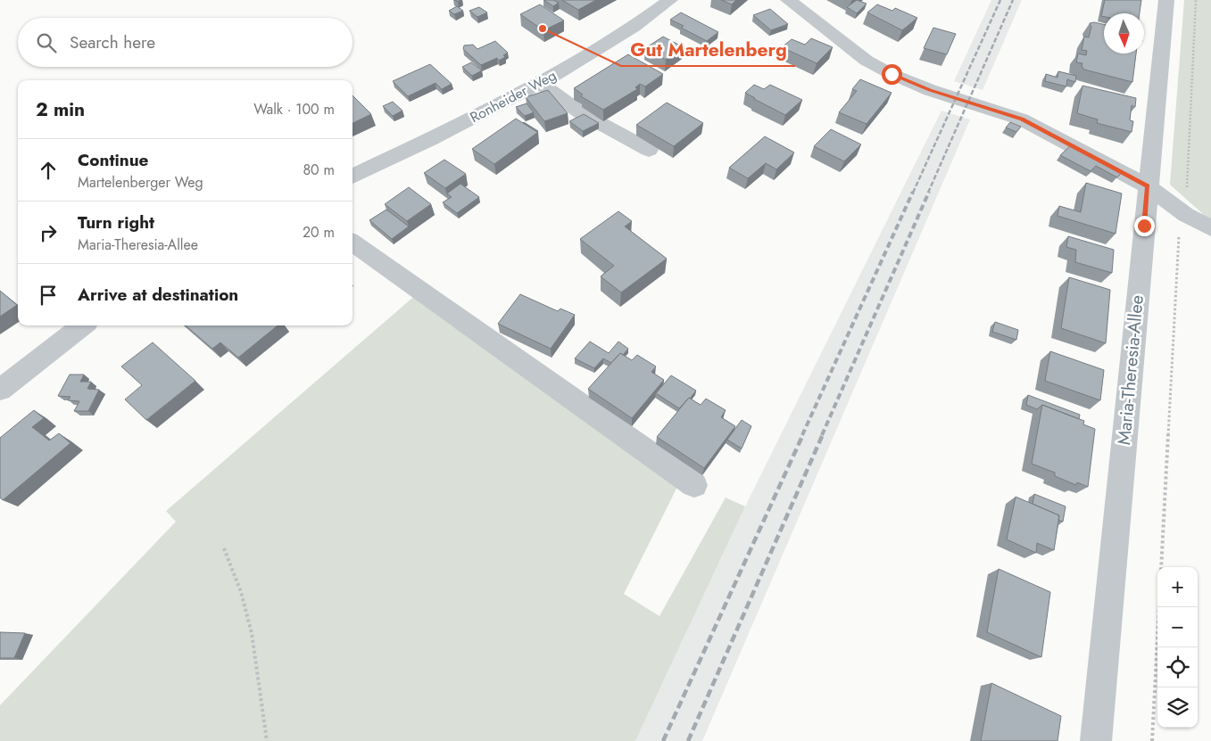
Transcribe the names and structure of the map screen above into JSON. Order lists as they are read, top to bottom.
{
  "streets": {
    "street": ["Ronheider Weg", "Maria-Theresia-Allee"]
  },
  "places": ["Gut Martelenberg"],
  "north": "bottom",
  "page": {
    "search": "Search here",
    "heading": ["2 min", "Walk · 100 m"],
    "list": [
      ["Continue", "Martelenberger Weg", "80 m"],
      ["Turn right", "Maria-Theresia-Allee", "20 m"],
      "Arrive at destination"
    ],
    "map_buttons": ["+", "−"]
  }
}
